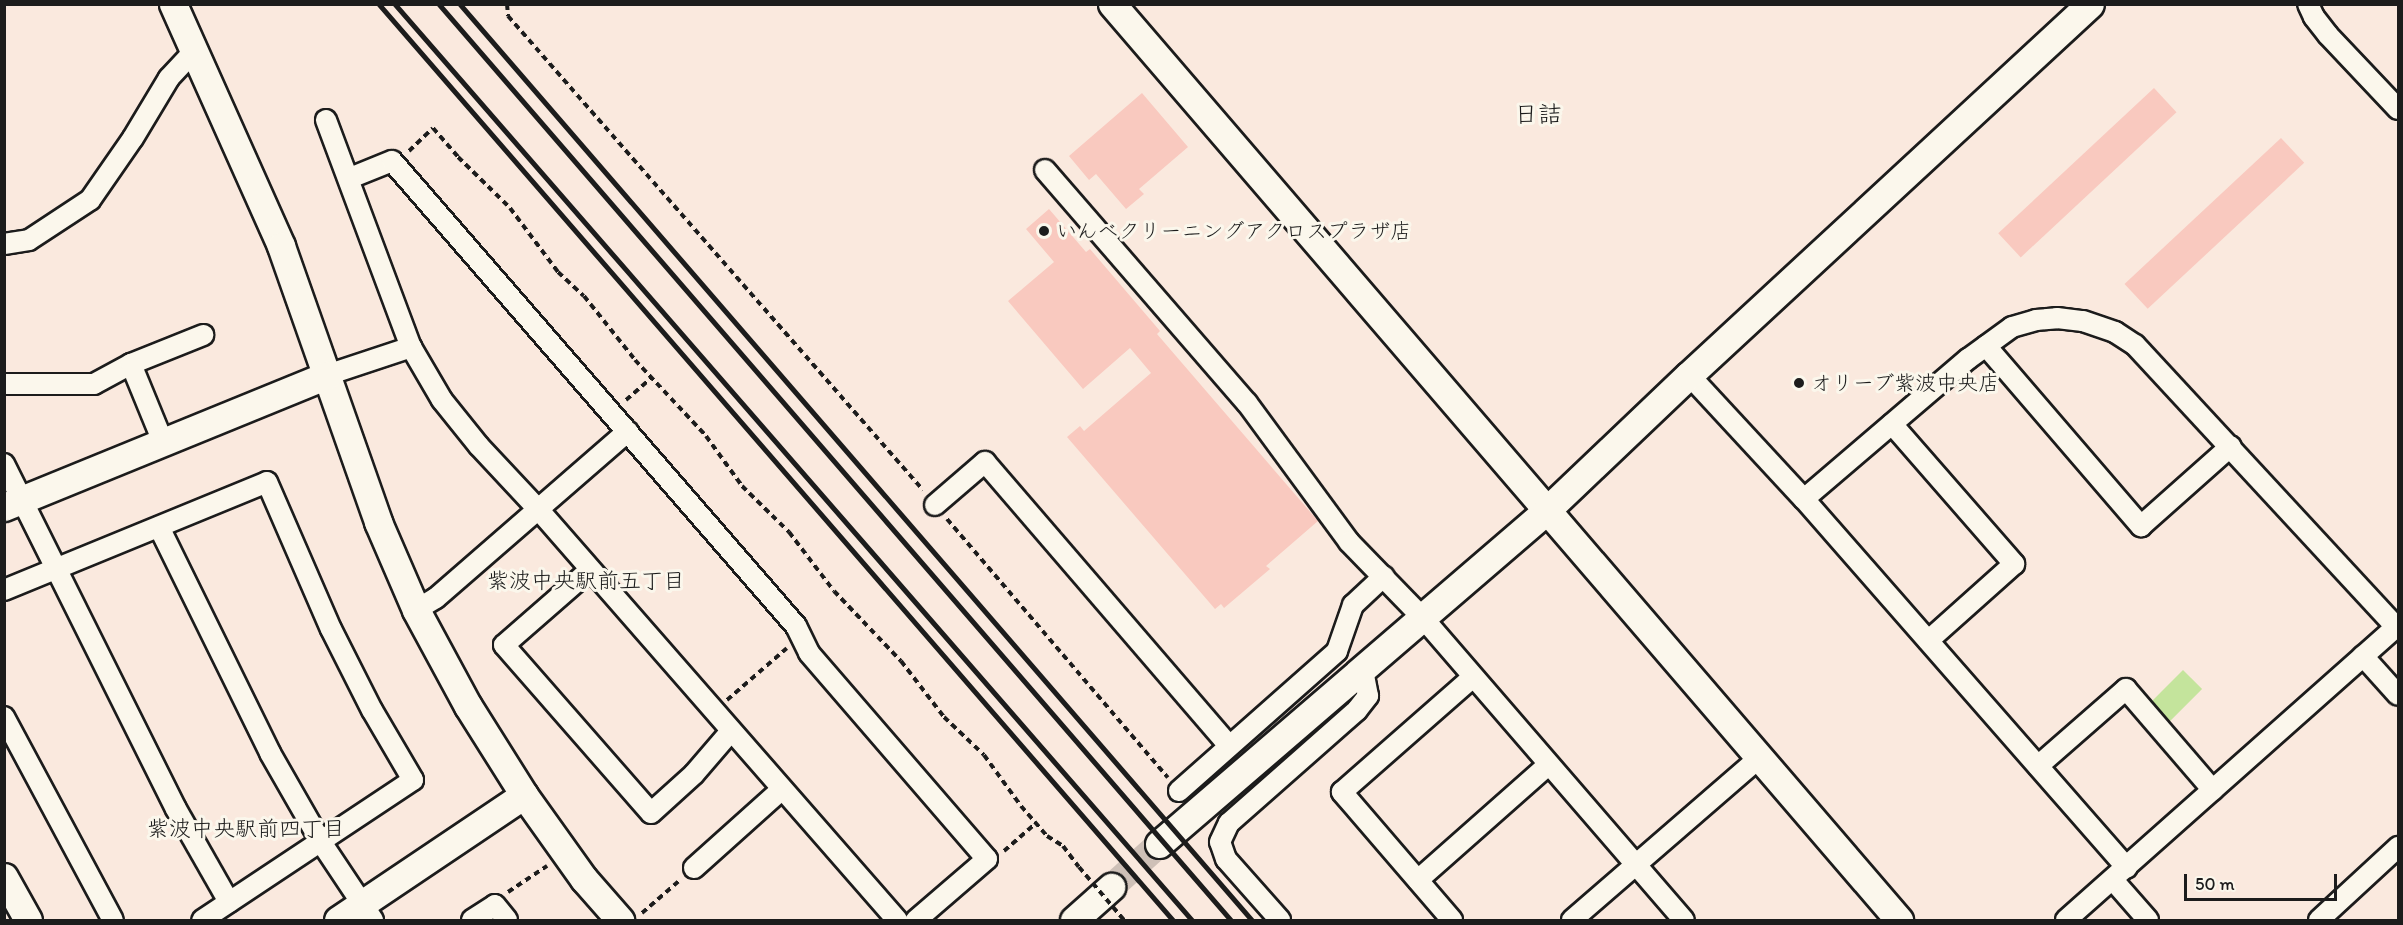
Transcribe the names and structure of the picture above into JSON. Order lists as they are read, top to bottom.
{
  "districts": ["日詰", "紫波中央駅前五丁目", "紫波中央駅前四丁目"],
  "places": ["いんべクリーニングアクロスプラザ店", "オリーブ紫波中央店"],
  "scale_bar": "50 m"
}
